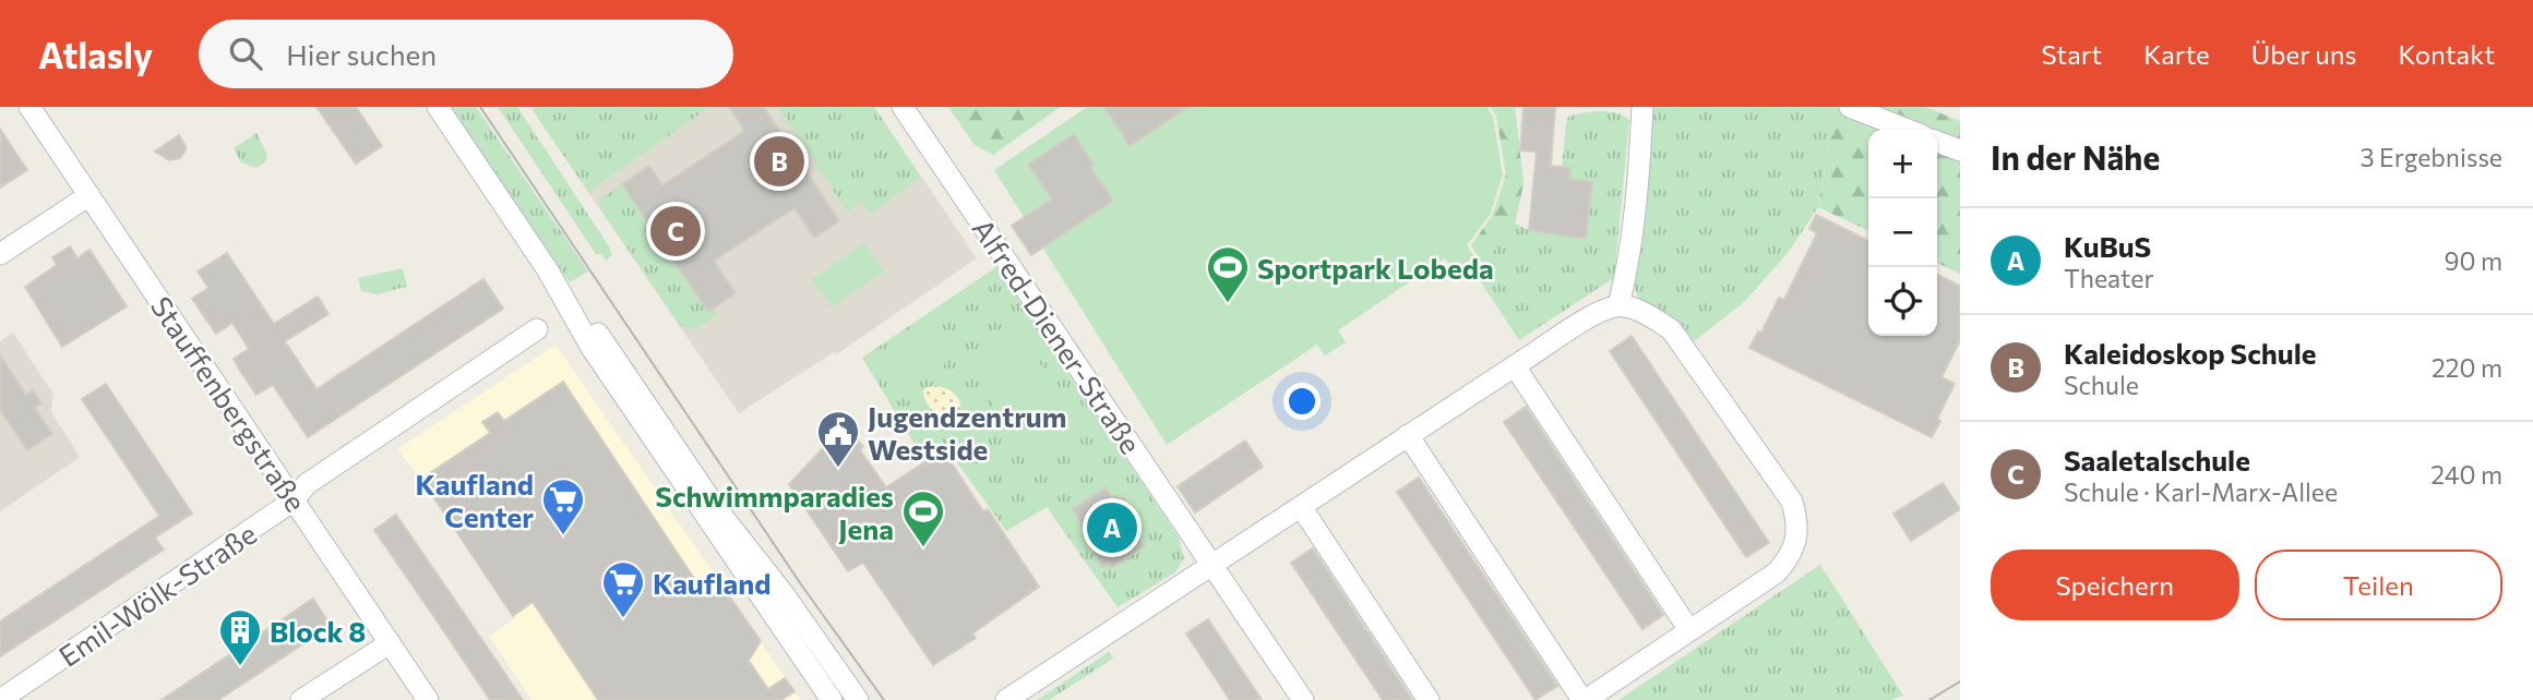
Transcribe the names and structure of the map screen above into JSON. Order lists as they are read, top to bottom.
{
  "streets": {
    "street": ["Alfred-Diener-Straße", "Stauffenbergstraße", "Emil-Wölk-Straße"]
  },
  "crossings": [
    ["Stauffenbergstraße", "Emil-Wölk-Straße"]
  ],
  "places": {
    "sports": ["Sportpark Lobeda", "Schwimmparadies Jena"],
    "public building": ["Jugendzentrum Westside"],
    "supermarket": ["Kaufland Center", "Kaufland"],
    "building": ["Block 8"]
  },
  "page": {
    "header": "Atlasly",
    "search": "Hier suchen",
    "nav": [
      "Start",
      "Karte",
      "Über uns",
      "Kontakt"
    ],
    "heading": ["In der Nähe", "3 Ergebnisse"],
    "map_buttons": ["+", "−"],
    "pins": ["B", "C", "A"],
    "list": [
      {
        "mark": "A",
        "name": "KuBuS",
        "note": "Theater",
        "value": "90 m"
      },
      {
        "mark": "B",
        "name": "Kaleidoskop Schule",
        "note": "Schule",
        "value": "220 m"
      },
      {
        "mark": "C",
        "name": "Saaletalschule",
        "note": "Schule · Karl-Marx-Allee",
        "value": "240 m"
      }
    ],
    "buttons": ["Speichern", "Teilen"]
  }
}
